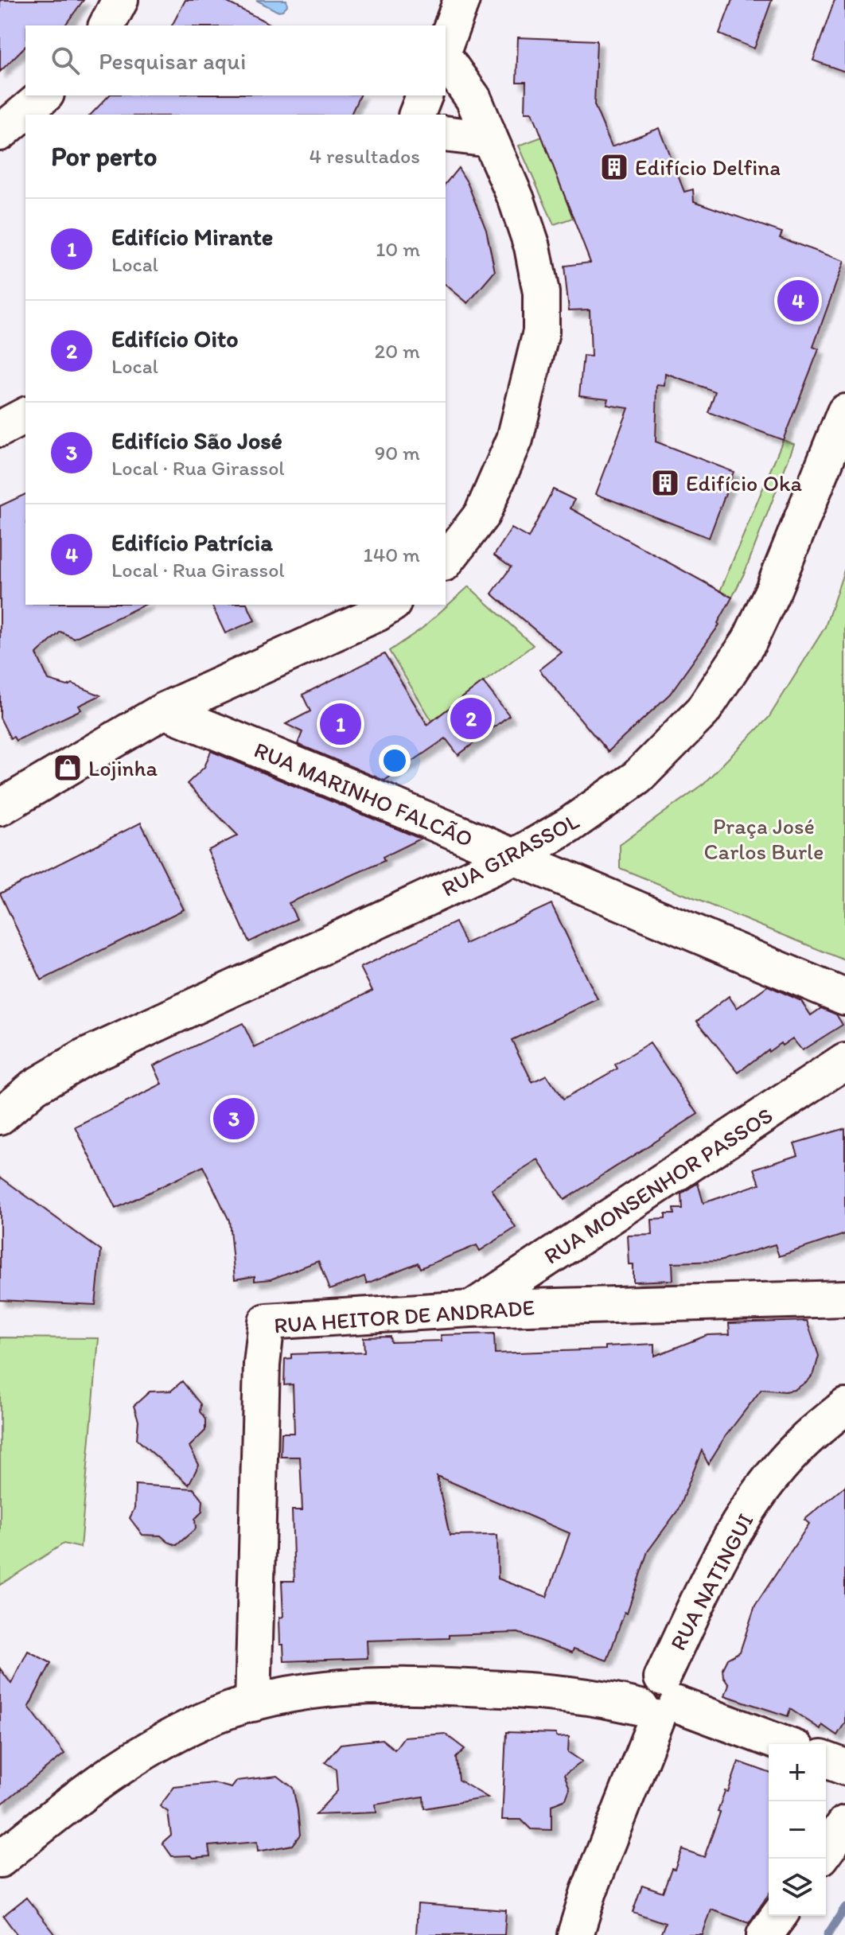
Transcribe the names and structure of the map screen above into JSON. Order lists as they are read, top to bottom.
{
  "streets": {
    "street": [
      "RUA MARINHO FALCÃO",
      "RUA GIRASSOL",
      "RUA MONSENHOR PASSOS",
      "RUA HEITOR DE ANDRADE",
      "RUA NATINGUI"
    ]
  },
  "crossings": [
    ["RUA MARINHO FALCÃO", "RUA GIRASSOL"],
    ["RUA MONSENHOR PASSOS", "RUA HEITOR DE ANDRADE"]
  ],
  "parks": ["Praça José Carlos Burle"],
  "places": {
    "building": ["Edifício Delfina", "Edifício Oka"],
    "shop": ["Lojinha"]
  },
  "page": {
    "search": "Pesquisar aqui",
    "heading": ["Por perto", "4 resultados"],
    "list": [
      {
        "mark": "1",
        "name": "Edifício Mirante",
        "note": "Local",
        "value": "10 m"
      },
      {
        "mark": "2",
        "name": "Edifício Oito",
        "note": "Local",
        "value": "20 m"
      },
      {
        "mark": "3",
        "name": "Edifício São José",
        "note": "Local · Rua Girassol",
        "value": "90 m"
      },
      {
        "mark": "4",
        "name": "Edifício Patrícia",
        "note": "Local · Rua Girassol",
        "value": "140 m"
      }
    ],
    "pins": [
      "4",
      "2",
      "1",
      "3"
    ],
    "map_buttons": ["+", "−"]
  }
}
